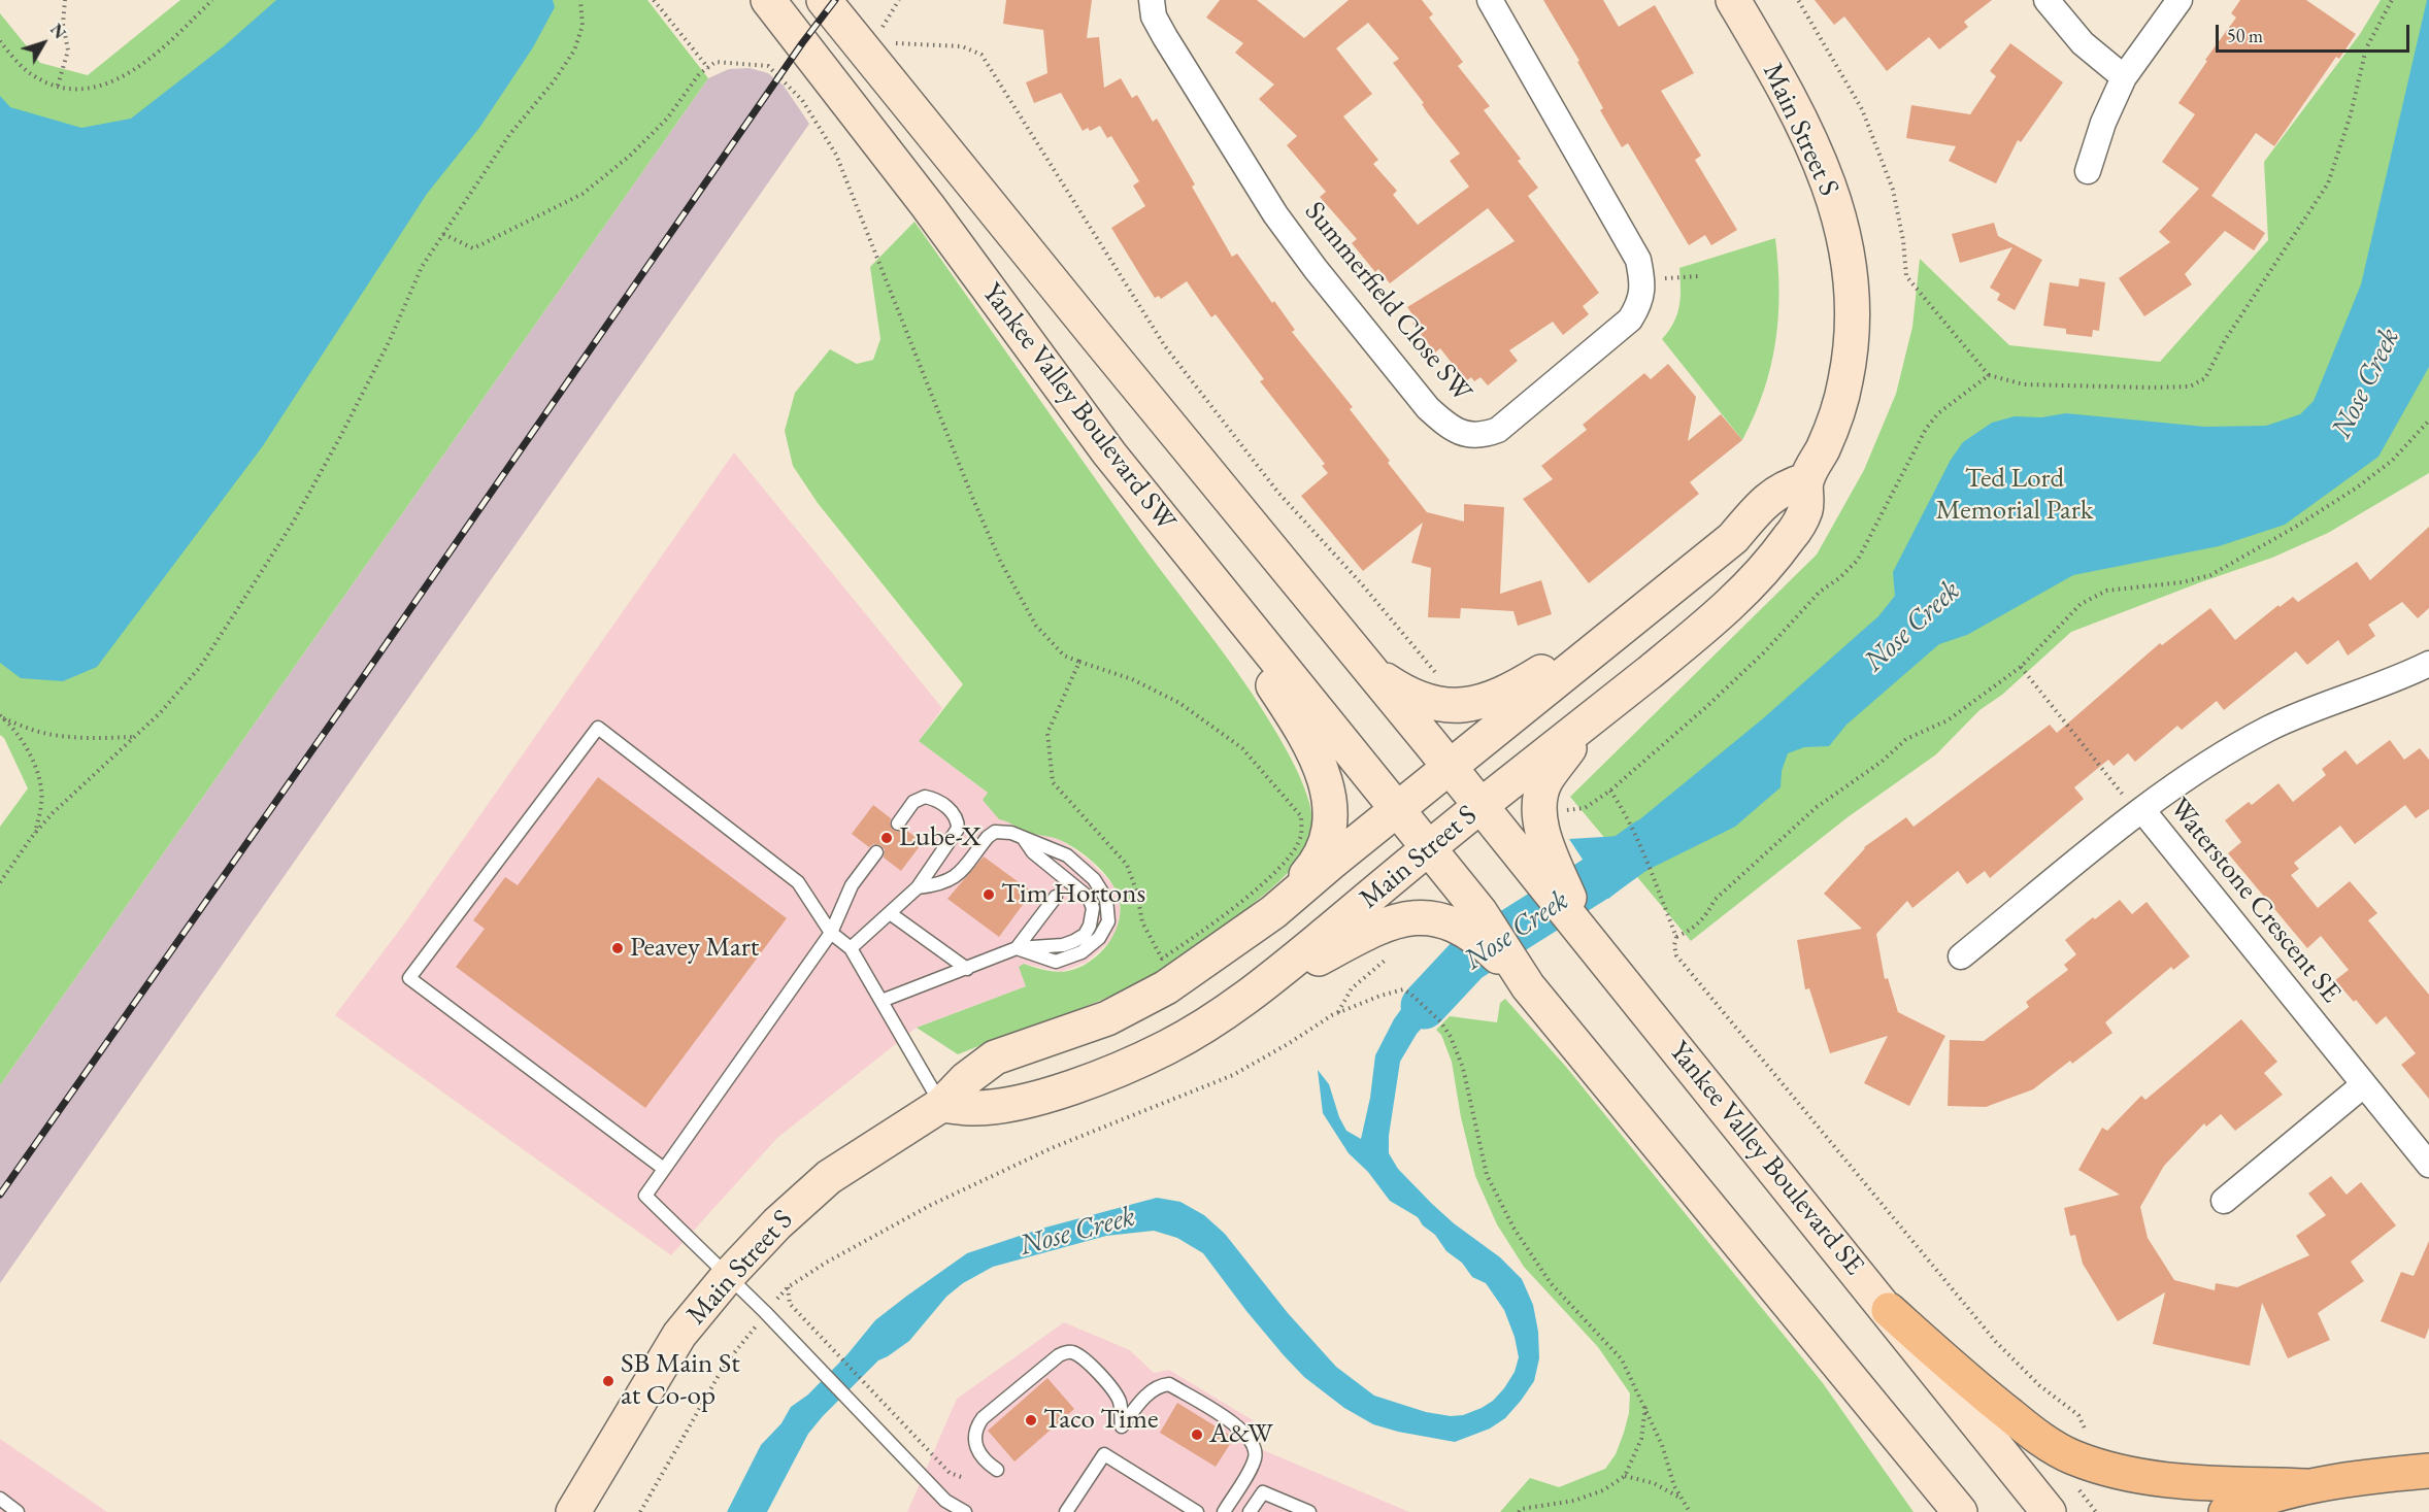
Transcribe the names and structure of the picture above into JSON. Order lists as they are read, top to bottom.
{
  "streets": {
    "main road": ["Main Street S", "Yankee Valley Boulevard SW", "Yankee Valley Boulevard SE"],
    "street": ["Summerfield Close SW", "Waterstone Crescent SE"]
  },
  "crossings": [
    ["Main Street S", "Yankee Valley Boulevard SW"],
    ["Main Street S", "Yankee Valley Boulevard SE"],
    ["Yankee Valley Boulevard SW", "Yankee Valley Boulevard SE"]
  ],
  "water": ["Nose Creek"],
  "parks": ["Ted Lord Memorial Park"],
  "places": [
    "Lube-X",
    "Tim Hortons",
    "Peavey Mart",
    "SB Main St at Co-op",
    "Taco Time",
    "A&W"
  ],
  "scale_bar": "50 m",
  "north": "top right"
}
